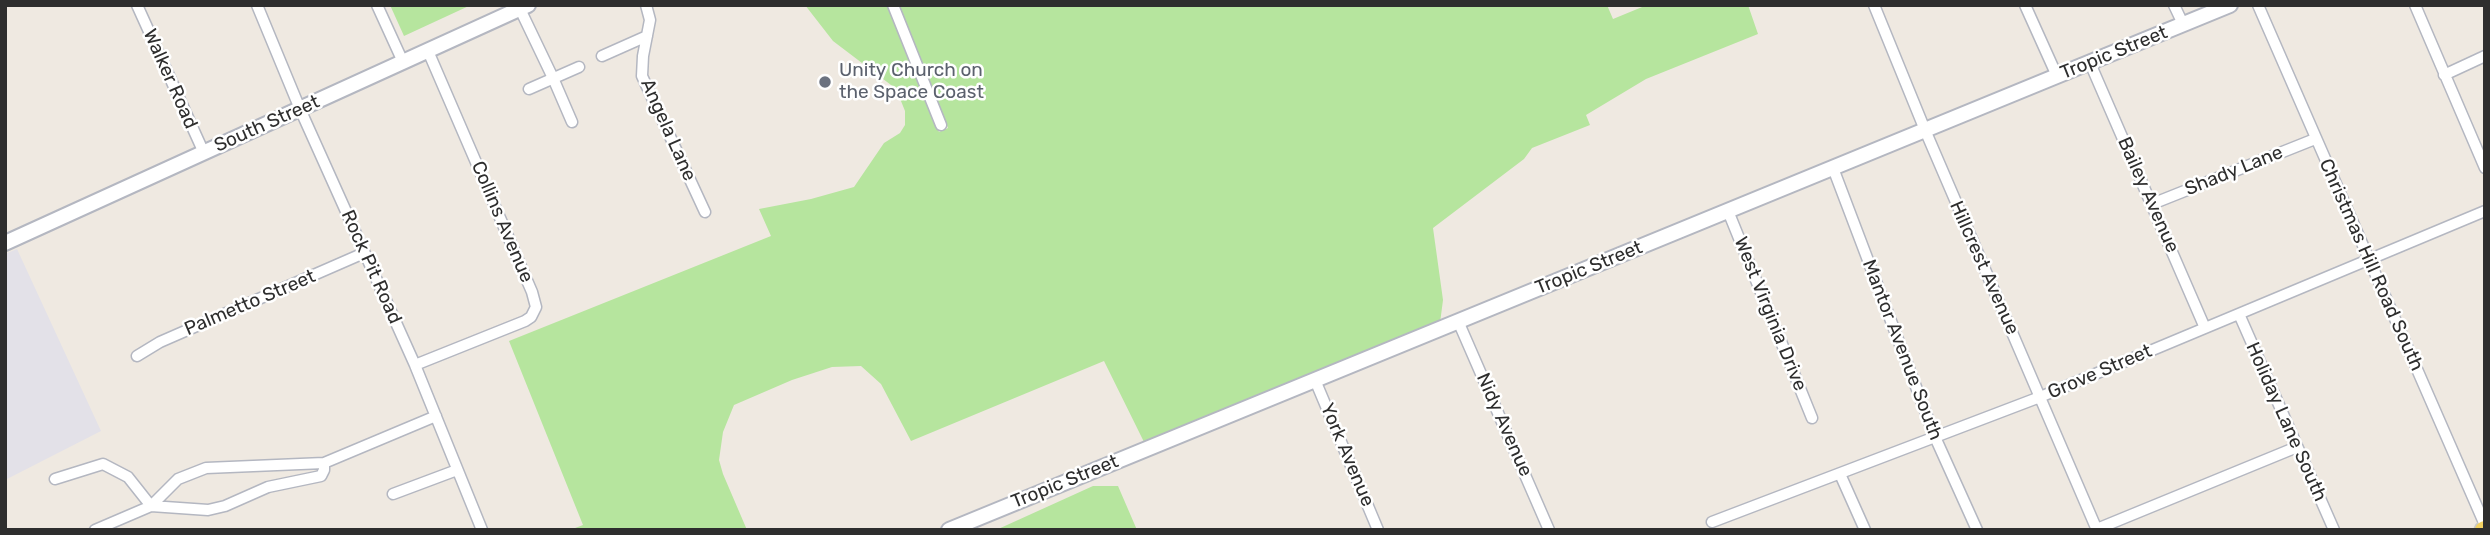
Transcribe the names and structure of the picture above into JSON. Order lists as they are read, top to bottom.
{
  "streets": {
    "street": [
      "Tropic Street",
      "Walker Road",
      "South Street",
      "Angela Lane",
      "Shady Lane",
      "Bailey Avenue",
      "Collins Avenue",
      "Christmas Hill Road South",
      "Rock Pit Road",
      "Hillcrest Avenue",
      "Palmetto Street",
      "West Virginia Drive",
      "Mantor Avenue South",
      "Grove Street",
      "Holiday Lane South",
      "Nidy Avenue",
      "York Avenue"
    ]
  },
  "crossings": [
    ["Tropic Street", "Bailey Avenue"],
    ["Tropic Street", "Hillcrest Avenue"],
    ["Tropic Street", "West Virginia Drive"],
    ["Tropic Street", "Mantor Avenue South"],
    ["Tropic Street", "Nidy Avenue"],
    ["Tropic Street", "York Avenue"],
    ["Walker Road", "South Street"],
    ["South Street", "Collins Avenue"],
    ["South Street", "Rock Pit Road"],
    ["Shady Lane", "Bailey Avenue"],
    ["Shady Lane", "Christmas Hill Road South"],
    ["Bailey Avenue", "Grove Street"],
    ["Collins Avenue", "Rock Pit Road"],
    ["Christmas Hill Road South", "Grove Street"],
    ["Rock Pit Road", "Palmetto Street"],
    ["Hillcrest Avenue", "Grove Street"],
    ["Mantor Avenue South", "Grove Street"],
    ["Grove Street", "Holiday Lane South"]
  ],
  "places": ["Unity Church on the Space Coast"]
}
